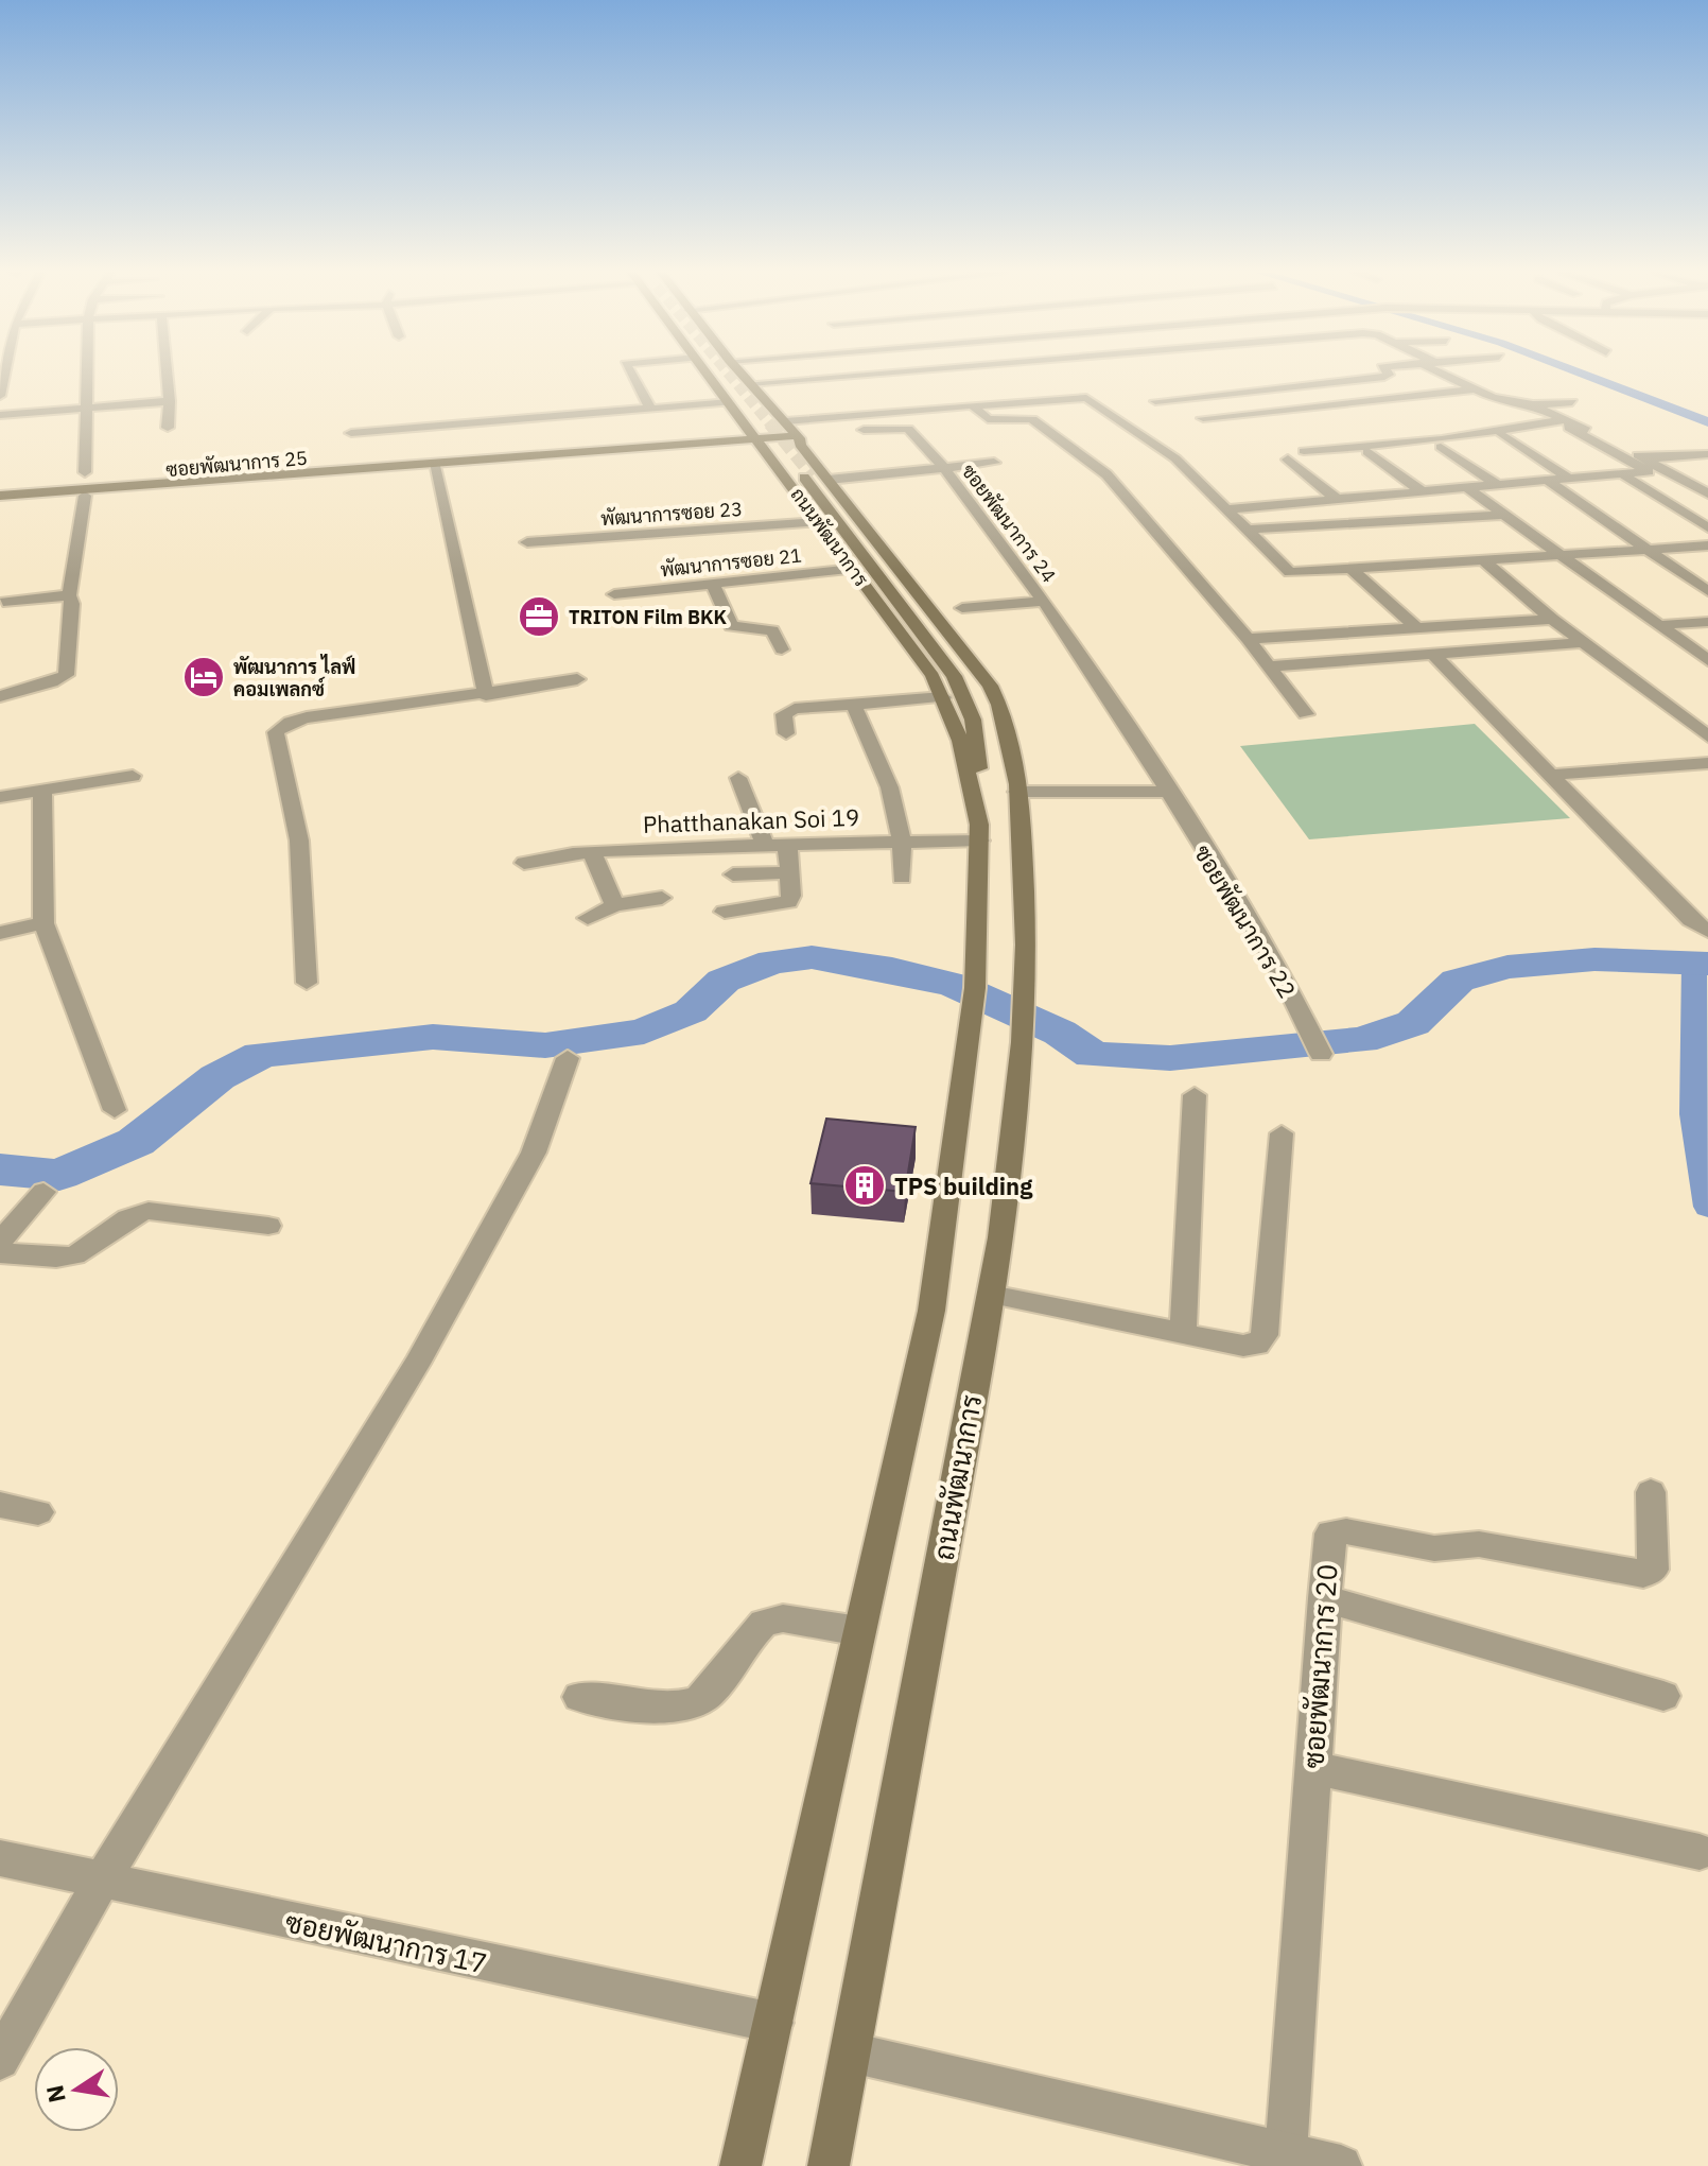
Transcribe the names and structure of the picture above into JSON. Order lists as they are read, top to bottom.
{
  "streets": {
    "main road": ["ซอยพัฒนาการ 25", "ถนนพัฒนาการ"],
    "street": [
      "พัฒนาการซอย 23",
      "ซอยพัฒนาการ 24",
      "พัฒนาการซอย 21",
      "Phatthanakan Soi 19",
      "ซอยพัฒนาการ 22",
      "ซอยพัฒนาการ 20",
      "ซอยพัฒนาการ 17"
    ]
  },
  "crossings": [
    ["ซอยพัฒนาการ 25", "ถนนพัฒนาการ"],
    ["พัฒนาการซอย 23", "ถนนพัฒนาการ"],
    ["ซอยพัฒนาการ 24", "ถนนพัฒนาการ"],
    ["ซอยพัฒนาการ 24", "ซอยพัฒนาการ 22"],
    ["ถนนพัฒนาการ", "พัฒนาการซอย 21"],
    ["ถนนพัฒนาการ", "Phatthanakan Soi 19"],
    ["ถนนพัฒนาการ", "ซอยพัฒนาการ 17"]
  ],
  "places": {
    "office": ["TRITON Film BKK"],
    "hotel": ["พัฒนาการ ไลฟ์ คอมเพลกซ์"],
    "building": ["TPS building"]
  },
  "north": "left"
}
